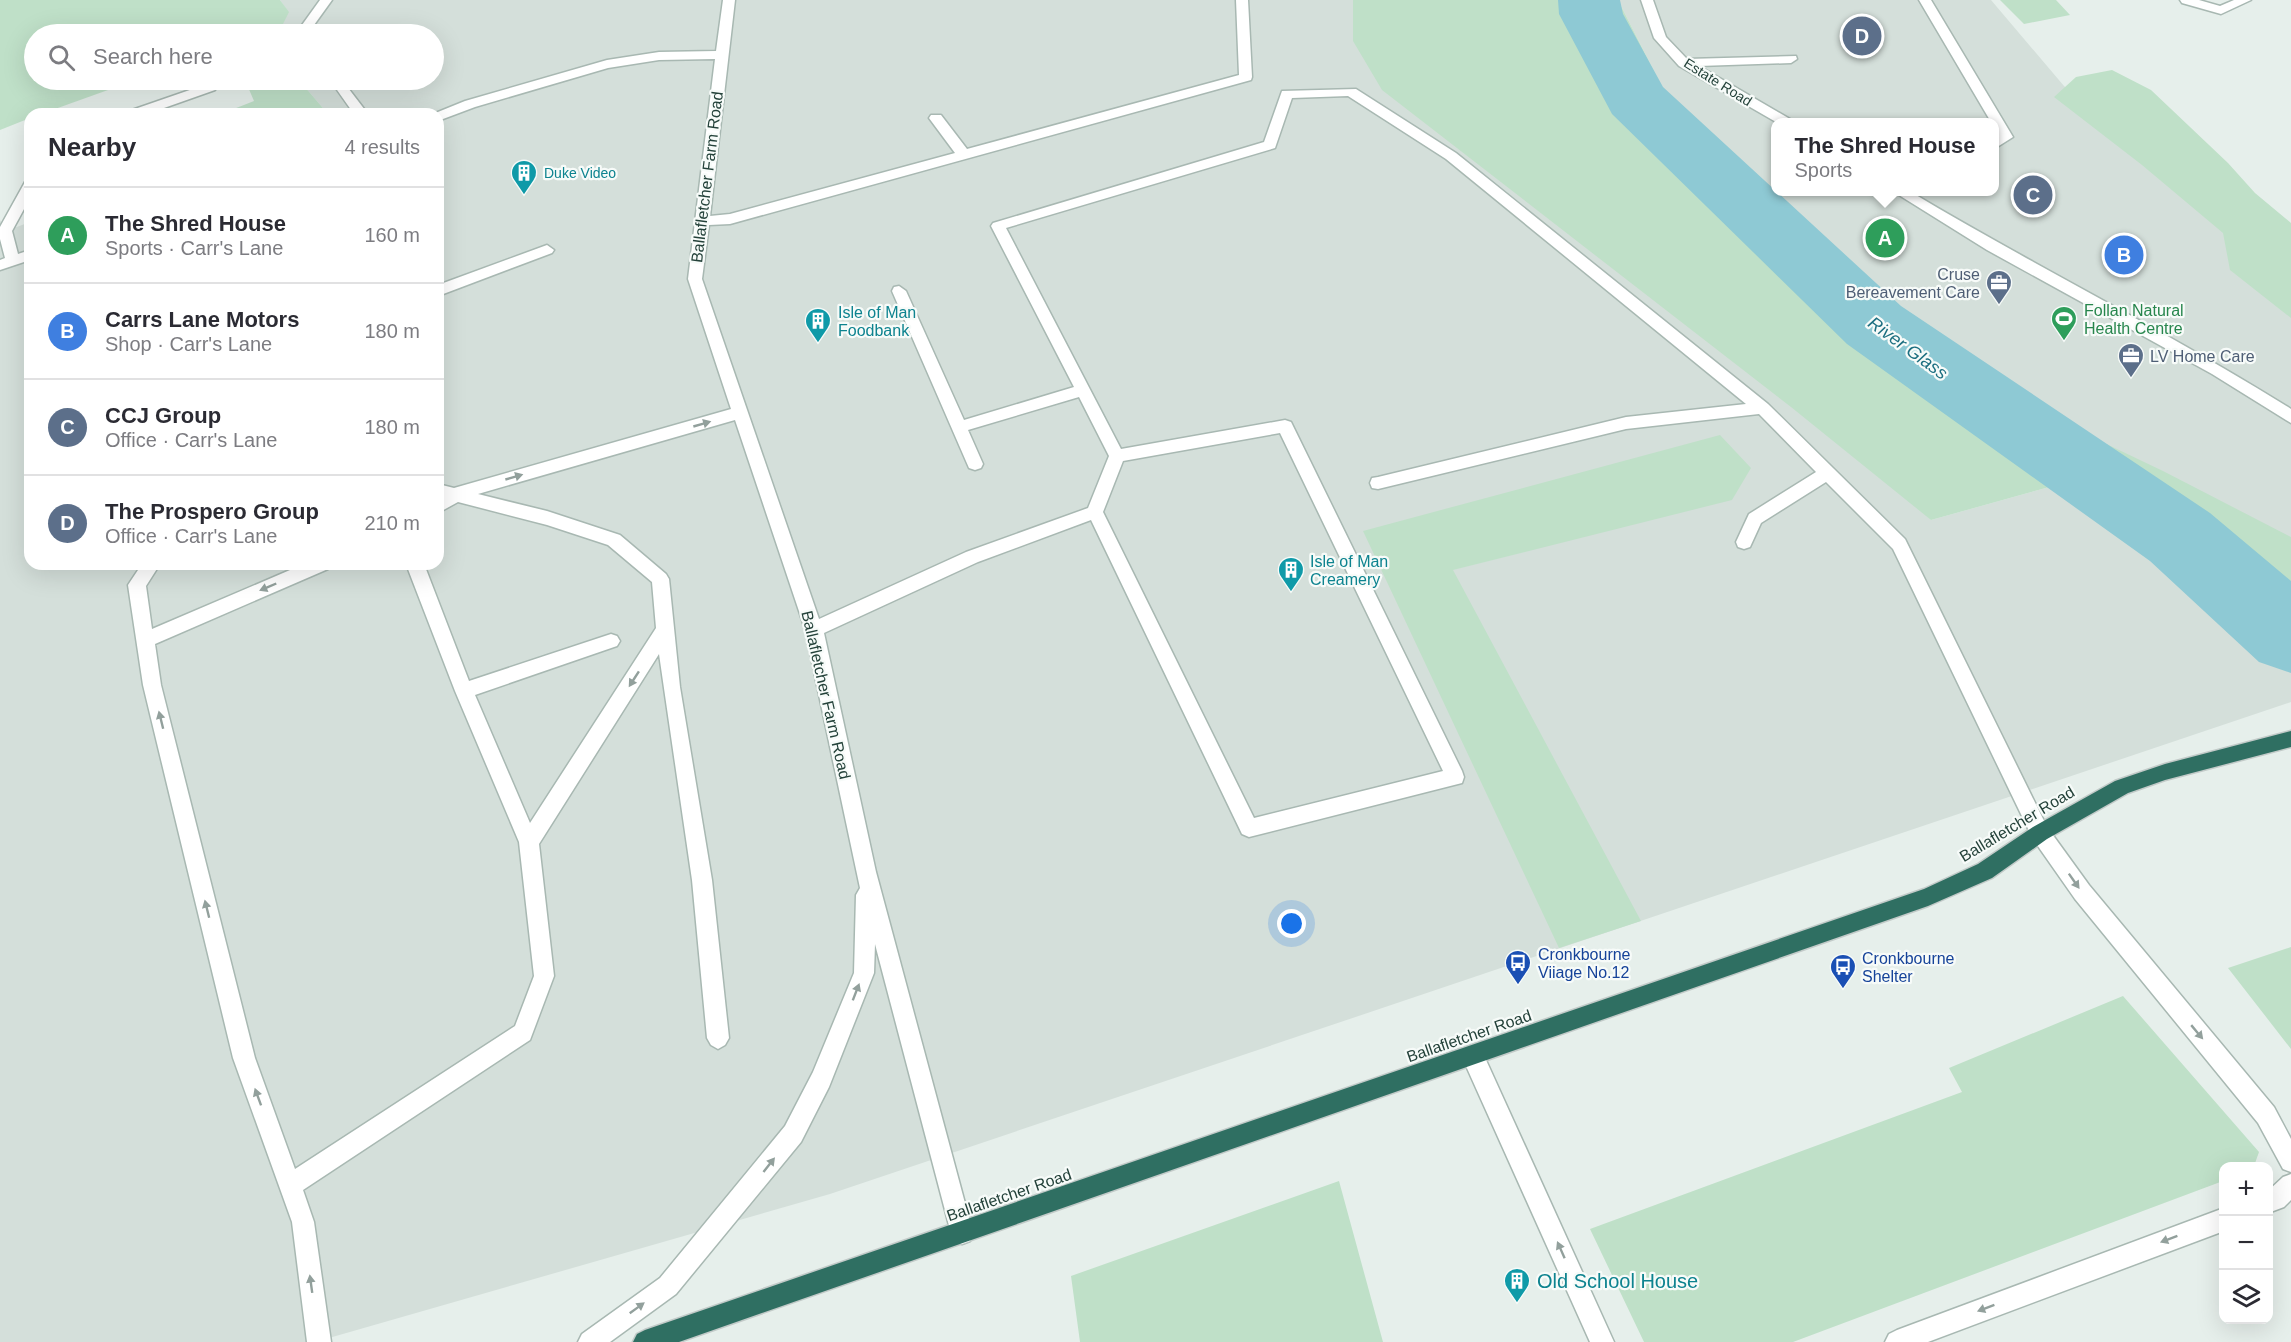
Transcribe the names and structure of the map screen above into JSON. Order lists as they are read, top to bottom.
{
  "streets": {
    "highway": ["Ballafletcher Road"],
    "street": ["Estate Road", "Ballafletcher Farm Road"]
  },
  "crossings": [
    ["Ballafletcher Farm Road", "Ballafletcher Road"]
  ],
  "water": ["River Glass"],
  "places": {
    "building": [
      "Duke Video",
      "Isle of Man Foodbank",
      "Isle of Man Creamery",
      "Old School House"
    ],
    "office": ["Cruse Bereavement Care", "LV Home Care"],
    "sports": ["Follan Natural Health Centre"],
    "bus stop": ["Cronkbourne Viiage No.12", "Cronkbourne Shelter"]
  },
  "page": {
    "pins": [
      "D",
      "C",
      "A",
      "B"
    ],
    "search": "Search here",
    "heading": ["Nearby", "4 results"],
    "popup": ["The Shred House", "Sports"],
    "list": [
      {
        "mark": "A",
        "name": "The Shred House",
        "note": "Sports · Carr's Lane",
        "value": "160 m"
      },
      {
        "mark": "B",
        "name": "Carrs Lane Motors",
        "note": "Shop · Carr's Lane",
        "value": "180 m"
      },
      {
        "mark": "C",
        "name": "CCJ Group",
        "note": "Office · Carr's Lane",
        "value": "180 m"
      },
      {
        "mark": "D",
        "name": "The Prospero Group",
        "note": "Office · Carr's Lane",
        "value": "210 m"
      }
    ],
    "map_buttons": ["+", "−"]
  }
}
